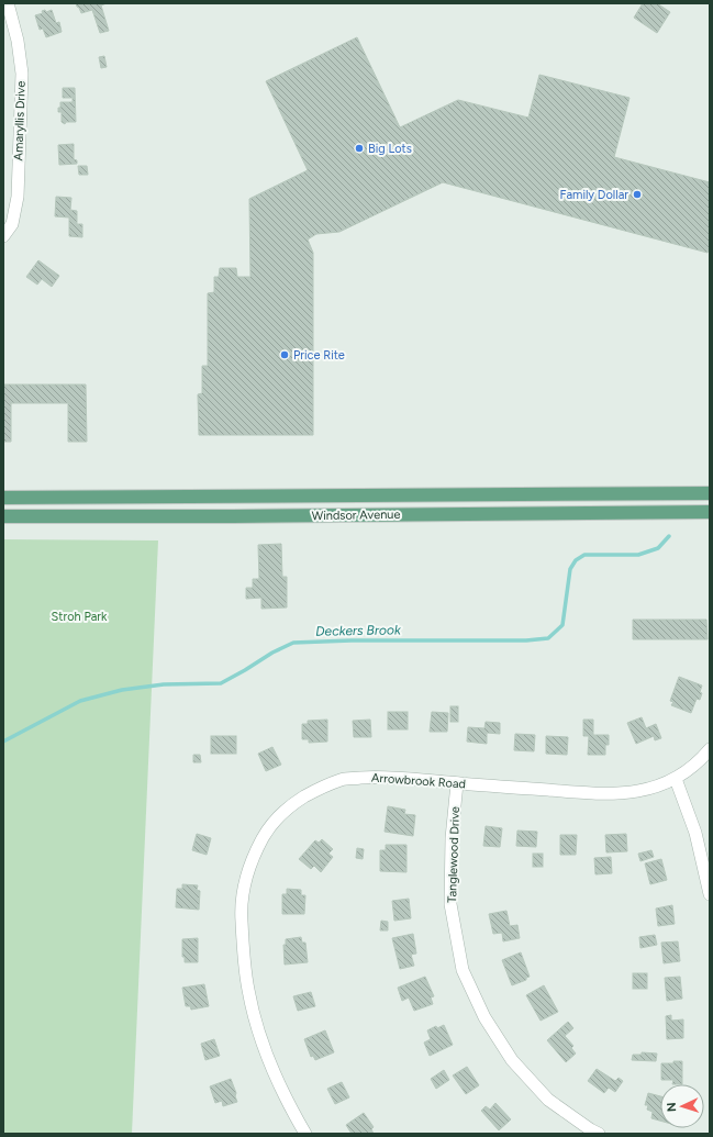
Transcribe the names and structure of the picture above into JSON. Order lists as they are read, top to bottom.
{
  "streets": {
    "main road": ["Windsor Avenue"],
    "street": ["Amaryllis Drive", "Arrowbrook Road", "Tanglewood Drive"]
  },
  "crossings": [
    ["Arrowbrook Road", "Tanglewood Drive"]
  ],
  "water": ["Deckers Brook"],
  "parks": ["Stroh Park"],
  "places": ["Big Lots", "Family Dollar", "Price Rite"],
  "north": "left"
}
